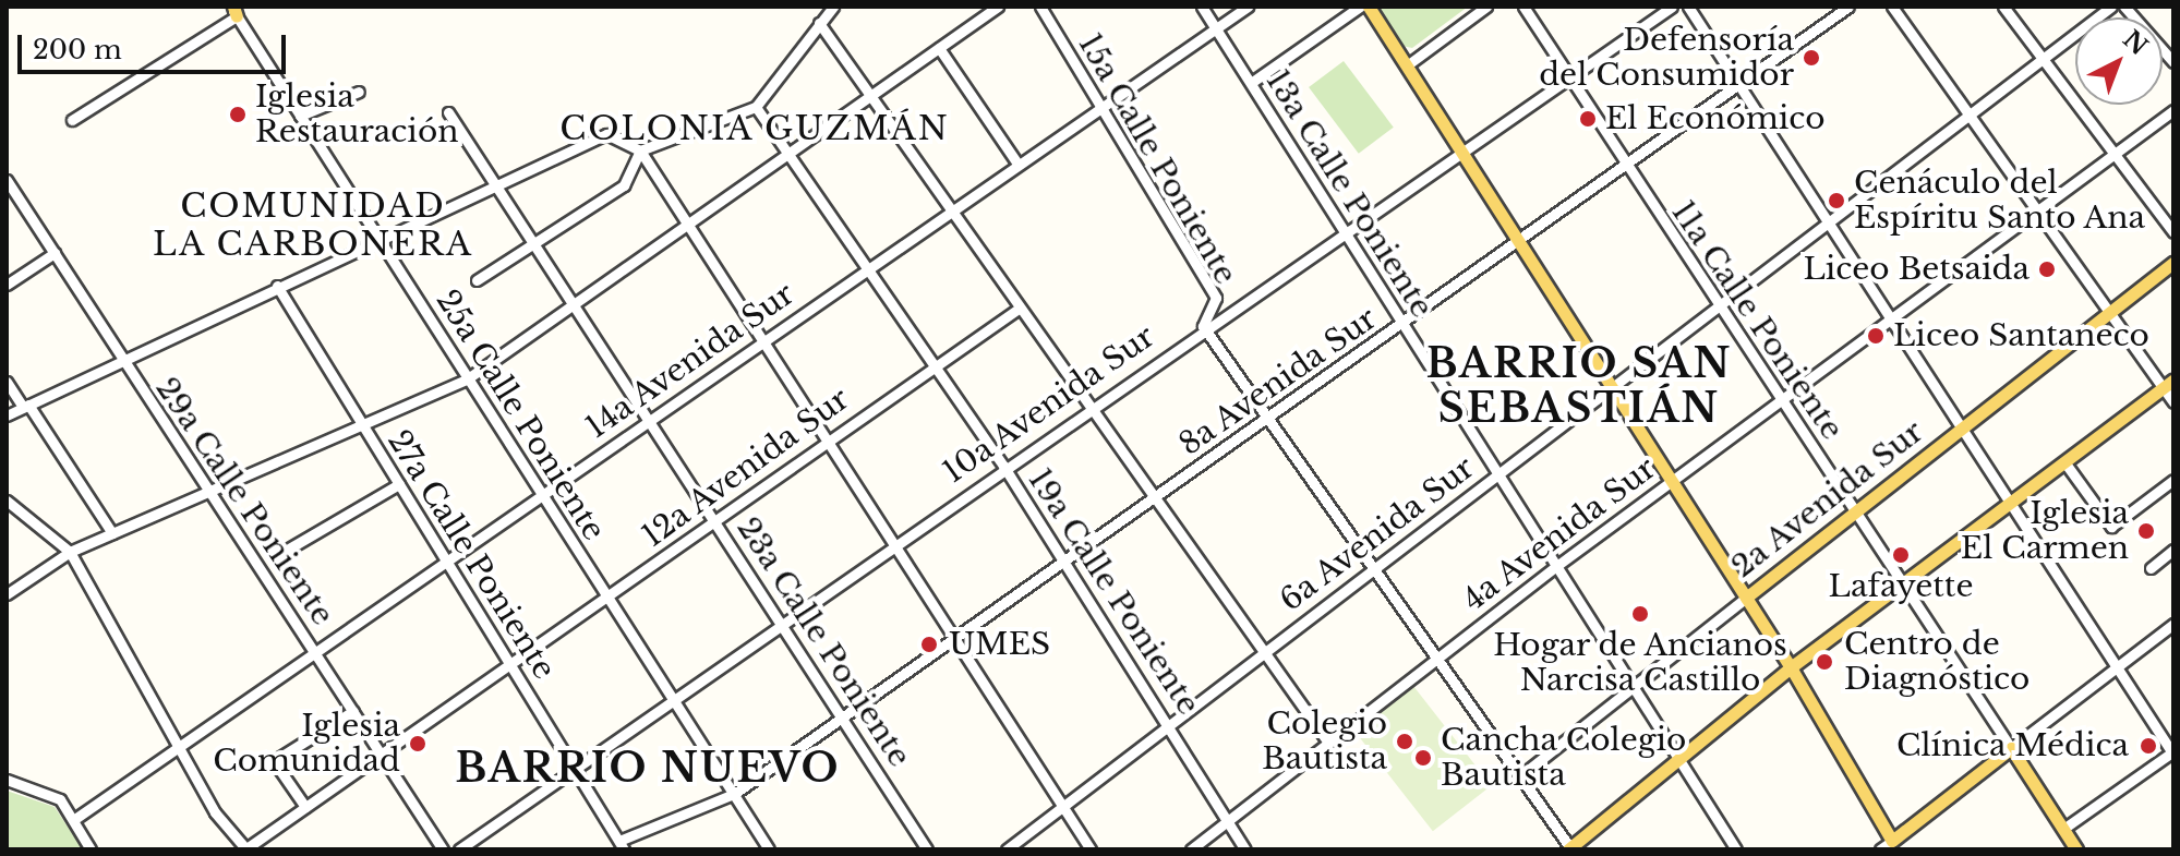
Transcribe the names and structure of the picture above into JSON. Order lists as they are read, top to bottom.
{
  "streets": {
    "main road": ["2a Avenida Sur"],
    "street": [
      "15a Calle Poniente",
      "13a Calle Poniente",
      "11a Calle Poniente",
      "14a Avenida Sur",
      "8a Avenida Sur",
      "10a Avenida Sur",
      "25a Calle Poniente",
      "12a Avenida Sur",
      "29a Calle Poniente",
      "6a Avenida Sur",
      "4a Avenida Sur",
      "27a Calle Poniente",
      "19a Calle Poniente",
      "23a Calle Poniente"
    ]
  },
  "crossings": [
    ["15a Calle Poniente", "14a Avenida Sur"],
    ["15a Calle Poniente", "8a Avenida Sur"],
    ["15a Calle Poniente", "10a Avenida Sur"],
    ["15a Calle Poniente", "2a Avenida Sur"],
    ["15a Calle Poniente", "6a Avenida Sur"],
    ["15a Calle Poniente", "4a Avenida Sur"],
    ["13a Calle Poniente", "14a Avenida Sur"],
    ["13a Calle Poniente", "8a Avenida Sur"],
    ["13a Calle Poniente", "10a Avenida Sur"],
    ["13a Calle Poniente", "2a Avenida Sur"],
    ["13a Calle Poniente", "6a Avenida Sur"],
    ["13a Calle Poniente", "4a Avenida Sur"],
    ["11a Calle Poniente", "8a Avenida Sur"],
    ["11a Calle Poniente", "10a Avenida Sur"],
    ["11a Calle Poniente", "2a Avenida Sur"],
    ["11a Calle Poniente", "6a Avenida Sur"],
    ["11a Calle Poniente", "4a Avenida Sur"],
    ["14a Avenida Sur", "25a Calle Poniente"],
    ["14a Avenida Sur", "29a Calle Poniente"],
    ["14a Avenida Sur", "27a Calle Poniente"],
    ["14a Avenida Sur", "19a Calle Poniente"],
    ["14a Avenida Sur", "23a Calle Poniente"],
    ["8a Avenida Sur", "25a Calle Poniente"],
    ["8a Avenida Sur", "27a Calle Poniente"],
    ["8a Avenida Sur", "19a Calle Poniente"],
    ["8a Avenida Sur", "23a Calle Poniente"],
    ["10a Avenida Sur", "25a Calle Poniente"],
    ["10a Avenida Sur", "27a Calle Poniente"],
    ["10a Avenida Sur", "19a Calle Poniente"],
    ["10a Avenida Sur", "23a Calle Poniente"],
    ["25a Calle Poniente", "12a Avenida Sur"],
    ["12a Avenida Sur", "29a Calle Poniente"],
    ["12a Avenida Sur", "27a Calle Poniente"],
    ["12a Avenida Sur", "19a Calle Poniente"],
    ["12a Avenida Sur", "23a Calle Poniente"],
    ["6a Avenida Sur", "19a Calle Poniente"],
    ["4a Avenida Sur", "19a Calle Poniente"]
  ],
  "districts": [
    "COLONIA GUZMÁN",
    "COMUNIDAD LA CARBONERA",
    "BARRIO SAN SEBASTIÁN",
    "BARRIO NUEVO"
  ],
  "places": [
    "Defensoría del Consumidor",
    "Iglesia Restauración",
    "El Económico",
    "Cenáculo del Espíritu Santo Ana",
    "Liceo Betsaida",
    "Liceo Santaneco",
    "Iglesia El Carmen",
    "Lafayette",
    "Hogar de Ancianos Narcisa Castillo",
    "UMES",
    "Centro de Diagnóstico",
    "Colegio Bautista",
    "Iglesia Comunidad",
    "Clínica Médica",
    "Cancha Colegio Bautista"
  ],
  "scale_bar": "200 m",
  "north": "top right"
}
